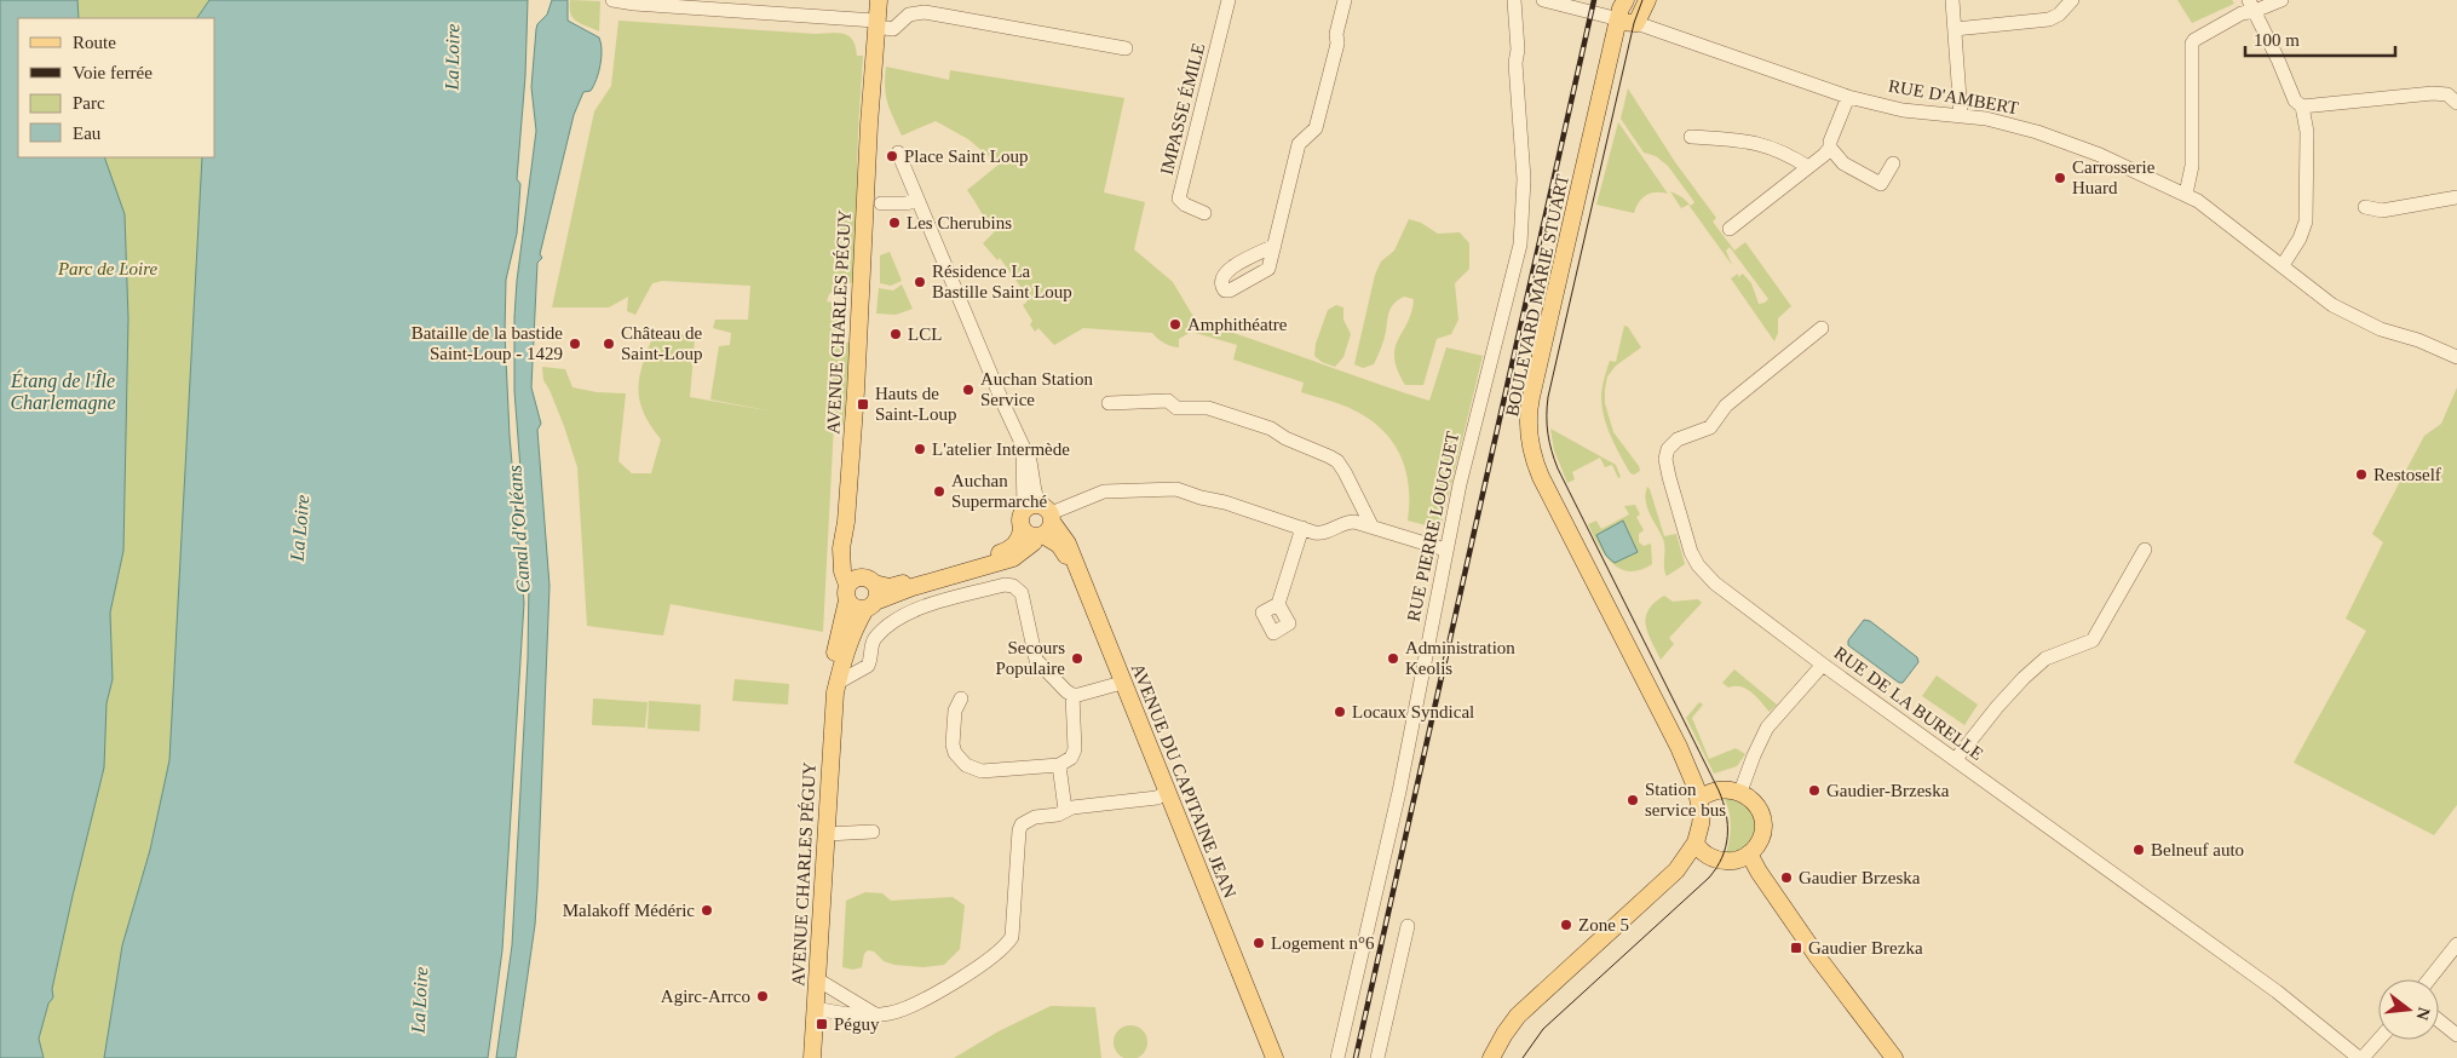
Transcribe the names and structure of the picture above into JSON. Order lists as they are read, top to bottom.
{
  "streets": {
    "main road": [
      "RUE D'AMBERT",
      "BOULEVARD MARIE STUART",
      "AVENUE CHARLES PÉGUY",
      "AVENUE DU CAPITAINE JEAN"
    ],
    "street": ["IMPASSE ÉMILE", "RUE PIERRE LOUGUET", "RUE DE LA BURELLE"]
  },
  "crossings": [
    ["RUE D'AMBERT", "BOULEVARD MARIE STUART"]
  ],
  "water": ["La Loire", "Étang de l'Île Charlemagne", "Canal d'Orléans"],
  "parks": ["Parc de Loire"],
  "places": {
    "other": [
      "Place Saint Loup",
      "Carrosserie Huard",
      "Les Cherubins",
      "Résidence La Bastille Saint Loup",
      "Amphithéatre",
      "LCL",
      "Bataille de la bastide Saint-Loup - 1429",
      "Château de Saint-Loup",
      "Auchan Station Service",
      "L'atelier Intermède",
      "Restoself",
      "Auchan Supermarché",
      "Secours Populaire",
      "Administration Keolis",
      "Locaux Syndical",
      "Gaudier-Brzeska",
      "Station service bus",
      "Belneuf auto",
      "Gaudier Brzeska",
      "Malakoff Médéric",
      "Zone 5",
      "Logement n°6",
      "Agirc-Arrco"
    ],
    "transit": ["Hauts de Saint-Loup", "Gaudier Brezka", "Péguy"]
  },
  "legend": [
    "Route",
    "Voie ferrée",
    "Parc",
    "Eau"
  ],
  "scale_bar": "100 m",
  "north": "right"
}
